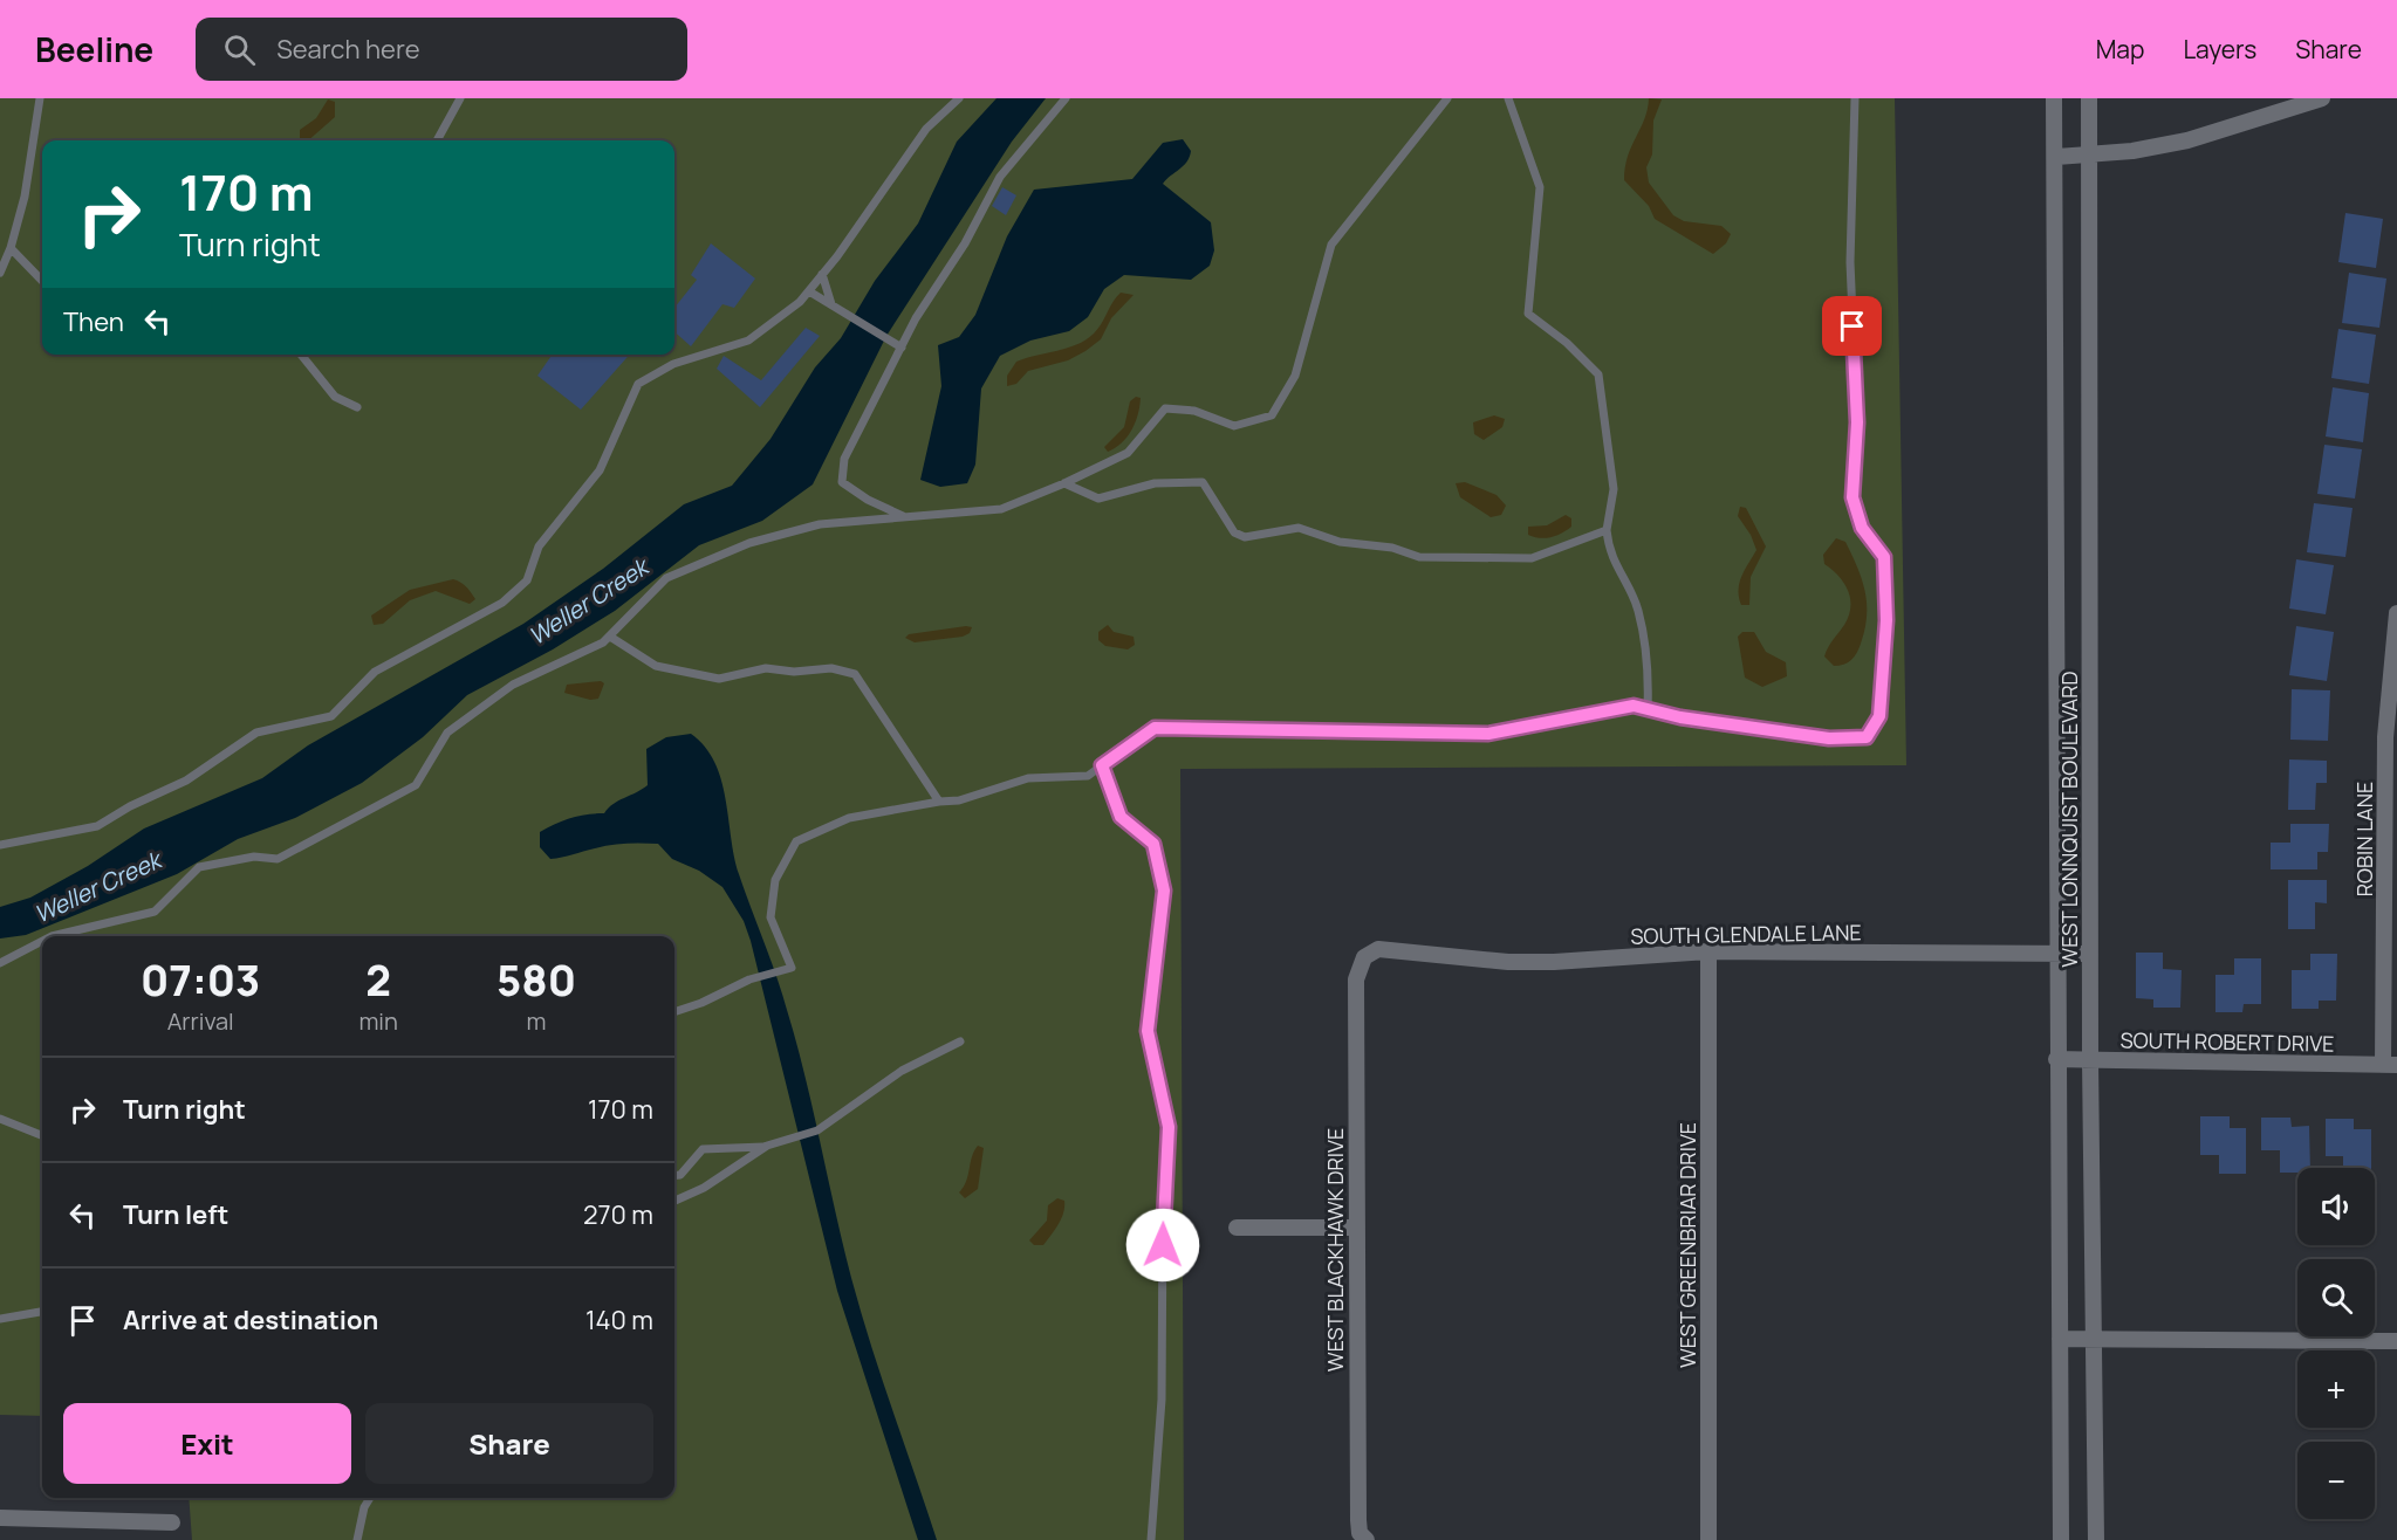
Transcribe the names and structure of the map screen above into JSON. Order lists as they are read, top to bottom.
{
  "streets": {
    "street": [
      "WEST LONNQUIST BOULEVARD",
      "ROBIN LANE",
      "SOUTH GLENDALE LANE",
      "SOUTH ROBERT DRIVE",
      "WEST GREENBRIAR DRIVE",
      "WEST BLACKHAWK DRIVE"
    ]
  },
  "crossings": [
    ["WEST LONNQUIST BOULEVARD", "SOUTH GLENDALE LANE"],
    ["WEST LONNQUIST BOULEVARD", "SOUTH ROBERT DRIVE"],
    ["ROBIN LANE", "SOUTH ROBERT DRIVE"],
    ["SOUTH GLENDALE LANE", "WEST GREENBRIAR DRIVE"],
    ["SOUTH GLENDALE LANE", "WEST BLACKHAWK DRIVE"]
  ],
  "water": ["Weller Creek"],
  "page": {
    "header": "Beeline",
    "search": "Search here",
    "nav": ["Map", "Layers", "Share"],
    "turn": ["170 m", "Turn right"],
    "then": "Then",
    "eta": [
      "07:03",
      "Arrival",
      "2",
      "min",
      "580",
      "m"
    ],
    "list": [
      {
        "name": "Turn right",
        "value": "170 m"
      },
      {
        "name": "Turn left",
        "value": "270 m"
      },
      {
        "name": "Arrive at destination",
        "value": "140 m"
      }
    ],
    "map_buttons": ["+", "−"],
    "buttons": ["Exit", "Share"]
  }
}
